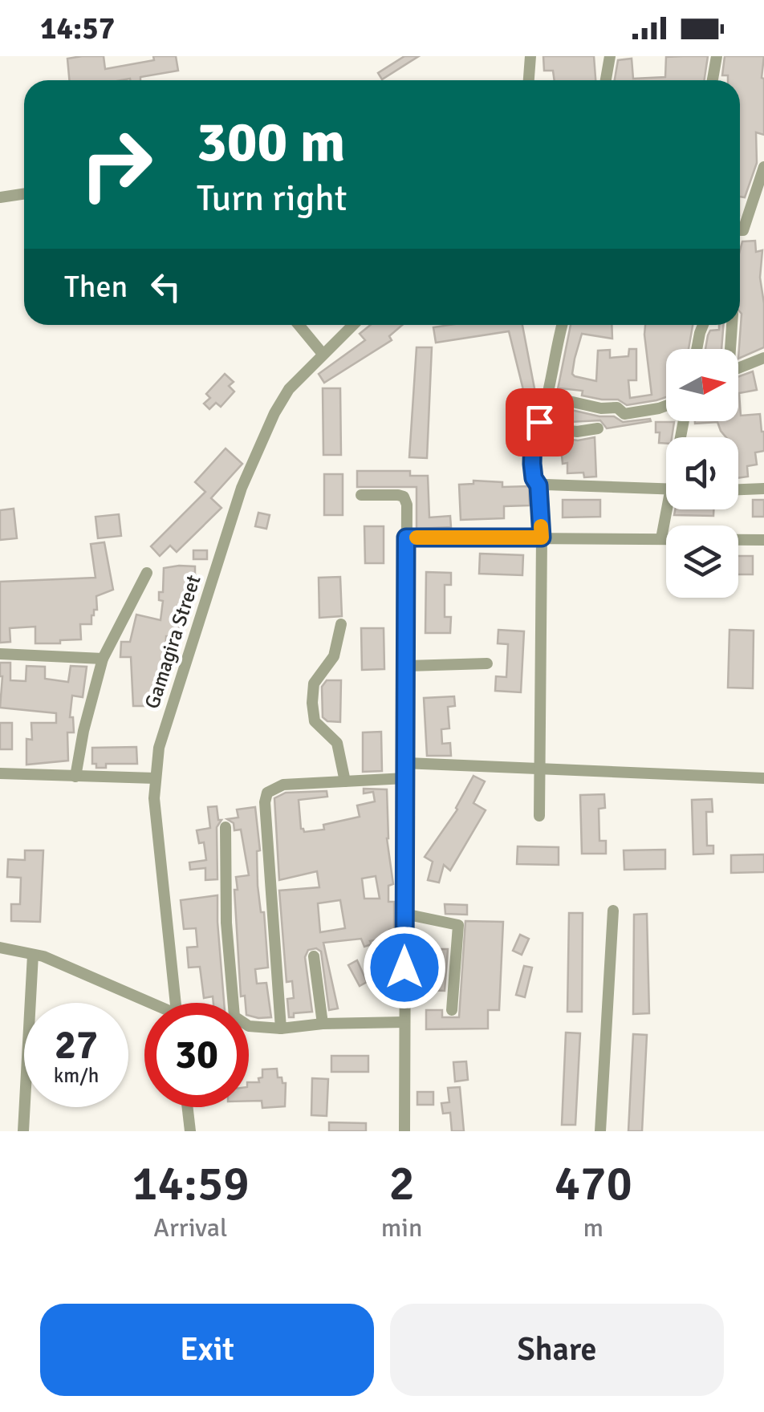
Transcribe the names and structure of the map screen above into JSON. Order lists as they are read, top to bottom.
{
  "streets": {
    "street": ["Gamagira Street"]
  },
  "north": "right",
  "page": {
    "status": "14:57",
    "turn": ["300 m", "Turn right"],
    "then": "Then",
    "speed": "27 km/h",
    "limit": "30",
    "eta": [
      "14:59",
      "Arrival",
      "2",
      "min",
      "470",
      "m"
    ],
    "buttons": ["Exit", "Share"]
  }
}
